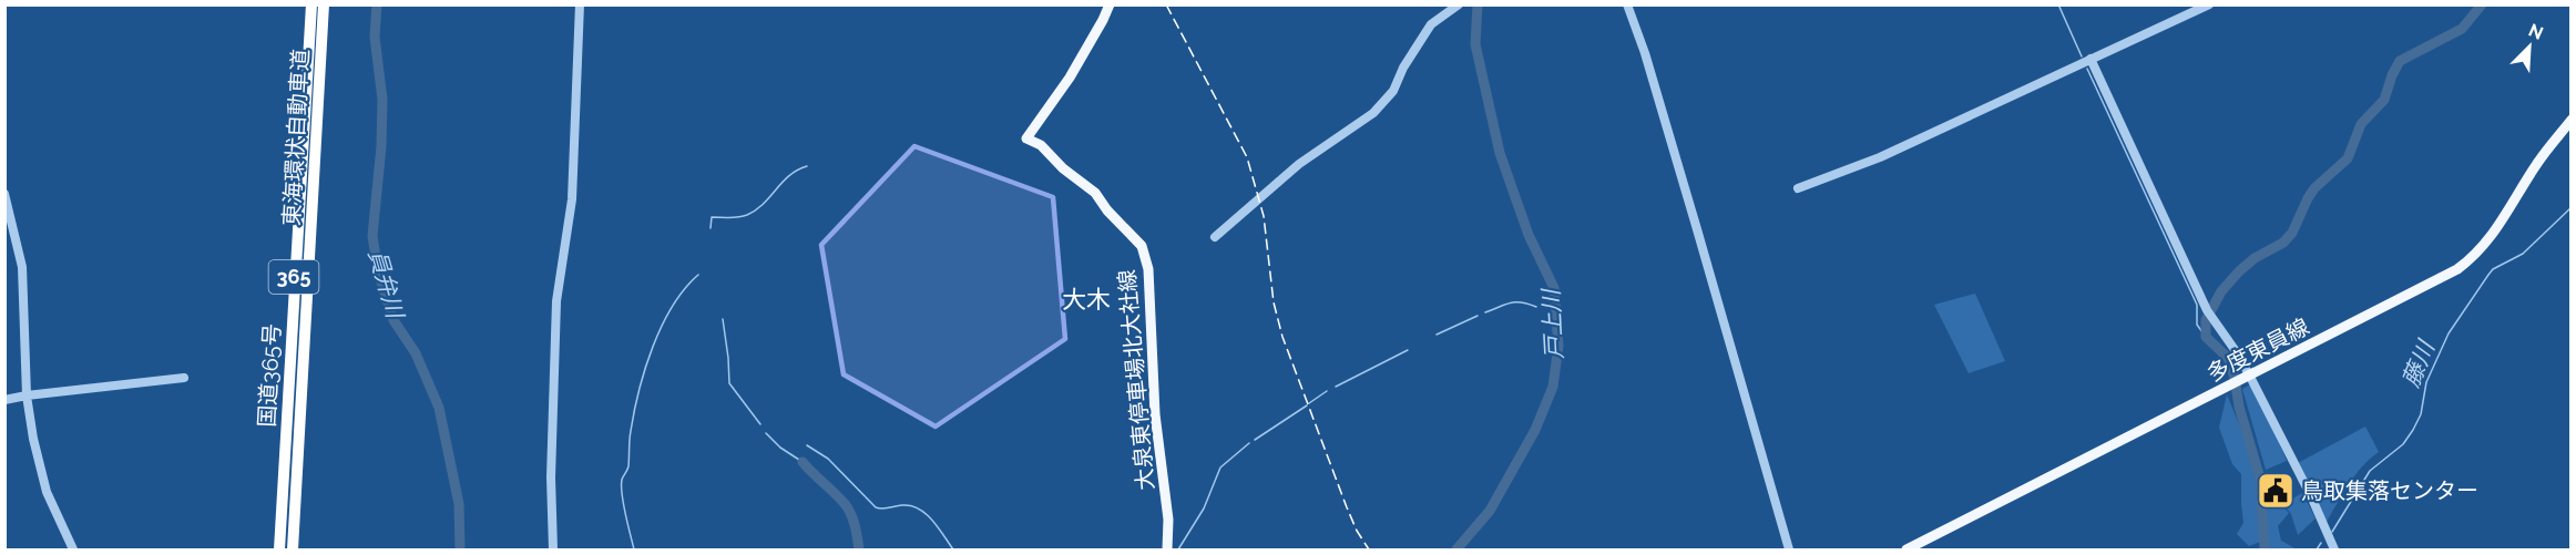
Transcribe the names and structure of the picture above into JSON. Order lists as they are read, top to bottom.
{
  "streets": {
    "highway": ["東海環状自動車道", "365", "国道365号"],
    "main road": ["多度東員線", "大泉東停車場北大社線"]
  },
  "crossings": [
    ["東海環状自動車道", "国道365号"]
  ],
  "districts": ["大木"],
  "water": ["員弁川", "戸上川", "藤川"],
  "places": {
    "public building": ["鳥取集落センター"]
  },
  "north": "top right"
}
